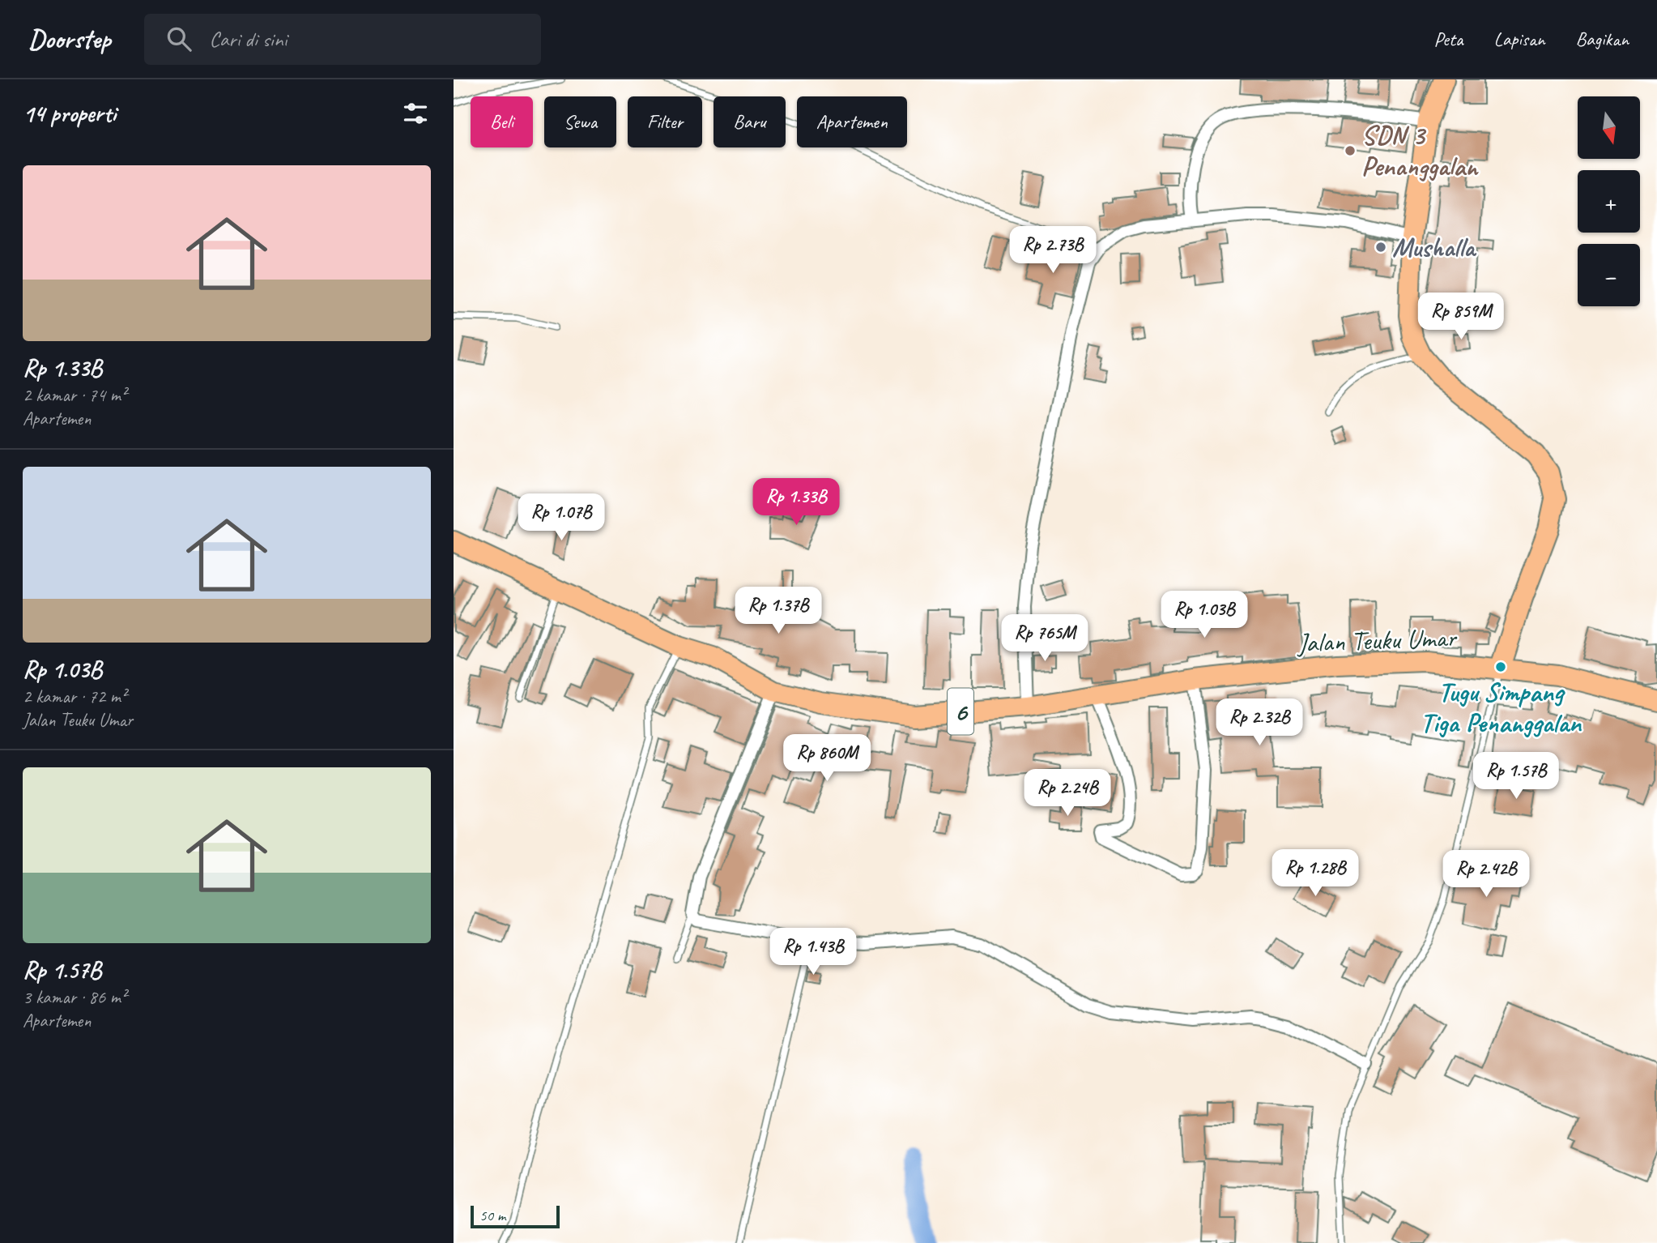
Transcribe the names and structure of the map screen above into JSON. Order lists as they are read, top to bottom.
{
  "streets": {
    "highway": ["Jalan Teuku Umar", "6"]
  },
  "places": ["SDN 3 Penanggalan", "Mushalla", "Tugu Simpang Tiga Penanggalan"],
  "scale_bar": "50 m",
  "north": "bottom",
  "page": {
    "header": "Doorstep",
    "search": "Cari di sini",
    "nav": ["Peta", "Lapisan", "Bagikan"],
    "heading": "14 properti",
    "map_buttons": ["+", "−"],
    "chip": [
      "Beli",
      "Sewa",
      "Filter",
      "Baru",
      "Apartemen"
    ],
    "list": [
      {
        "name": "Rp 1.33B",
        "note": "2 kamar · 74 m² · Apartemen"
      },
      {
        "name": "Rp 1.03B",
        "note": "2 kamar · 72 m² · Jalan Teuku Umar"
      },
      {
        "name": "Rp 1.57B",
        "note": "3 kamar · 86 m² · Apartemen"
      }
    ],
    "price": [
      "Rp 2.73B",
      "Rp 859M",
      "Rp 1.33B",
      "Rp 1.07B",
      "Rp 1.37B",
      "Rp 1.03B",
      "Rp 765M",
      "Rp 2.32B",
      "Rp 860M",
      "Rp 1.57B",
      "Rp 2.24B",
      "Rp 1.28B",
      "Rp 2.42B",
      "Rp 1.43B"
    ],
    "scale": "50 m"
  }
}
